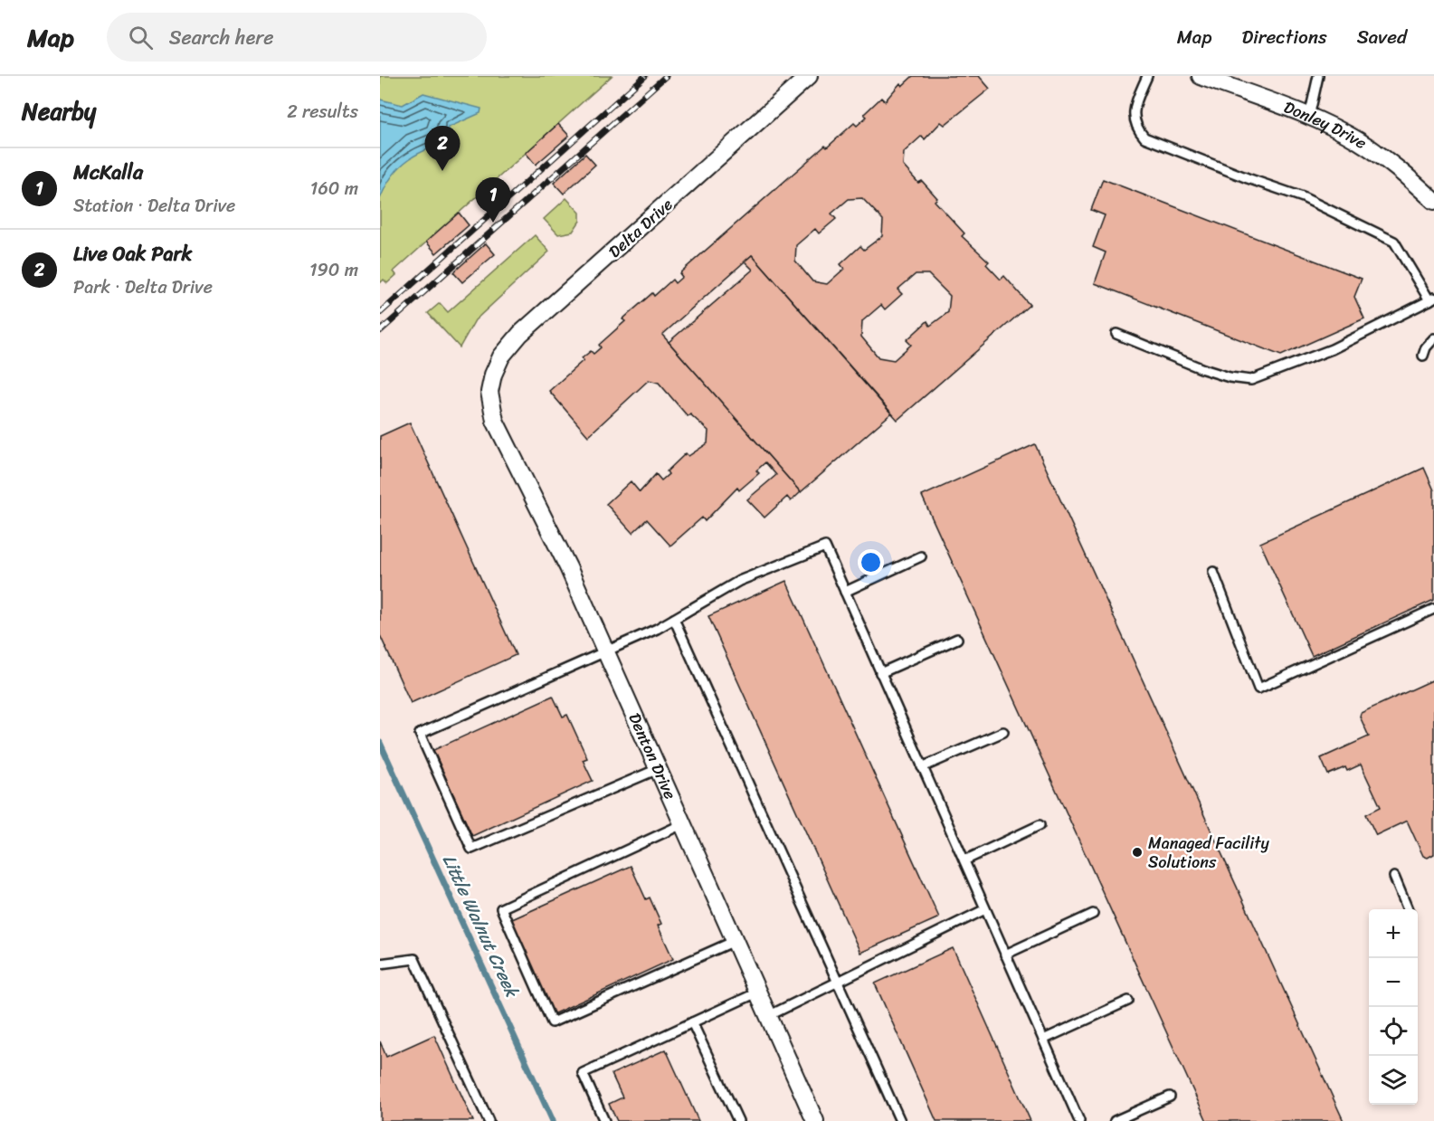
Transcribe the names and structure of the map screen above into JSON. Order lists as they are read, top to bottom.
{
  "streets": {
    "street": ["Donley Drive", "Delta Drive", "Denton Drive"]
  },
  "crossings": [
    ["Delta Drive", "Denton Drive"]
  ],
  "water": ["Little Walnut Creek"],
  "places": ["Managed Facility Solutions"],
  "page": {
    "header": "Map",
    "search": "Search here",
    "nav": ["Map", "Directions", "Saved"],
    "heading": ["Nearby", "2 results"],
    "pins": ["2", "1"],
    "list": [
      {
        "mark": "1",
        "name": "McKalla",
        "note": "Station · Delta Drive",
        "value": "160 m"
      },
      {
        "mark": "2",
        "name": "Live Oak Park",
        "note": "Park · Delta Drive",
        "value": "190 m"
      }
    ],
    "map_buttons": ["+", "−"]
  }
}
